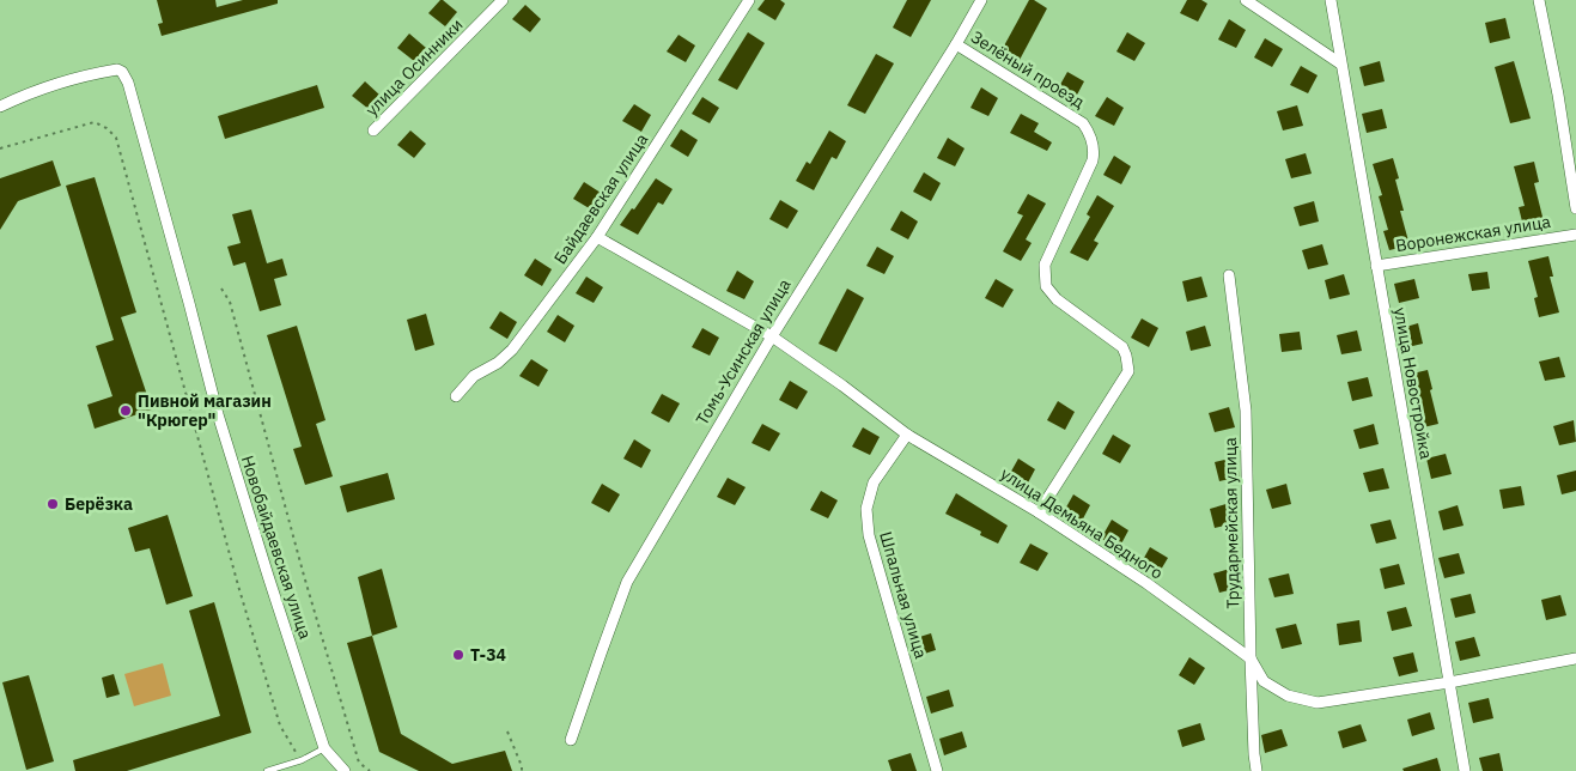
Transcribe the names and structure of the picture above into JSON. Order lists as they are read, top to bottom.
{
  "streets": {
    "street": [
      "улица Осинники",
      "Зелёный проезд",
      "Байдаевская улица",
      "Воронежская улица",
      "Томь-Усинская улица",
      "улица Новостройка",
      "улица Демьяна Бедного",
      "Трудармейская улица",
      "Новобайдаевская улица",
      "Шпальная улица"
    ]
  },
  "crossings": [
    ["Зелёный проезд", "Томь-Усинская улица"],
    ["Зелёный проезд", "улица Демьяна Бедного"],
    ["Байдаевская улица", "улица Демьяна Бедного"],
    ["Воронежская улица", "улица Новостройка"],
    ["Томь-Усинская улица", "улица Демьяна Бедного"],
    ["улица Новостройка", "улица Демьяна Бедного"],
    ["улица Демьяна Бедного", "Трудармейская улица"],
    ["улица Демьяна Бедного", "Шпальная улица"]
  ],
  "places": ["Пивной магазин \"Крюгер\"", "Берёзка", "T-34"]
}
